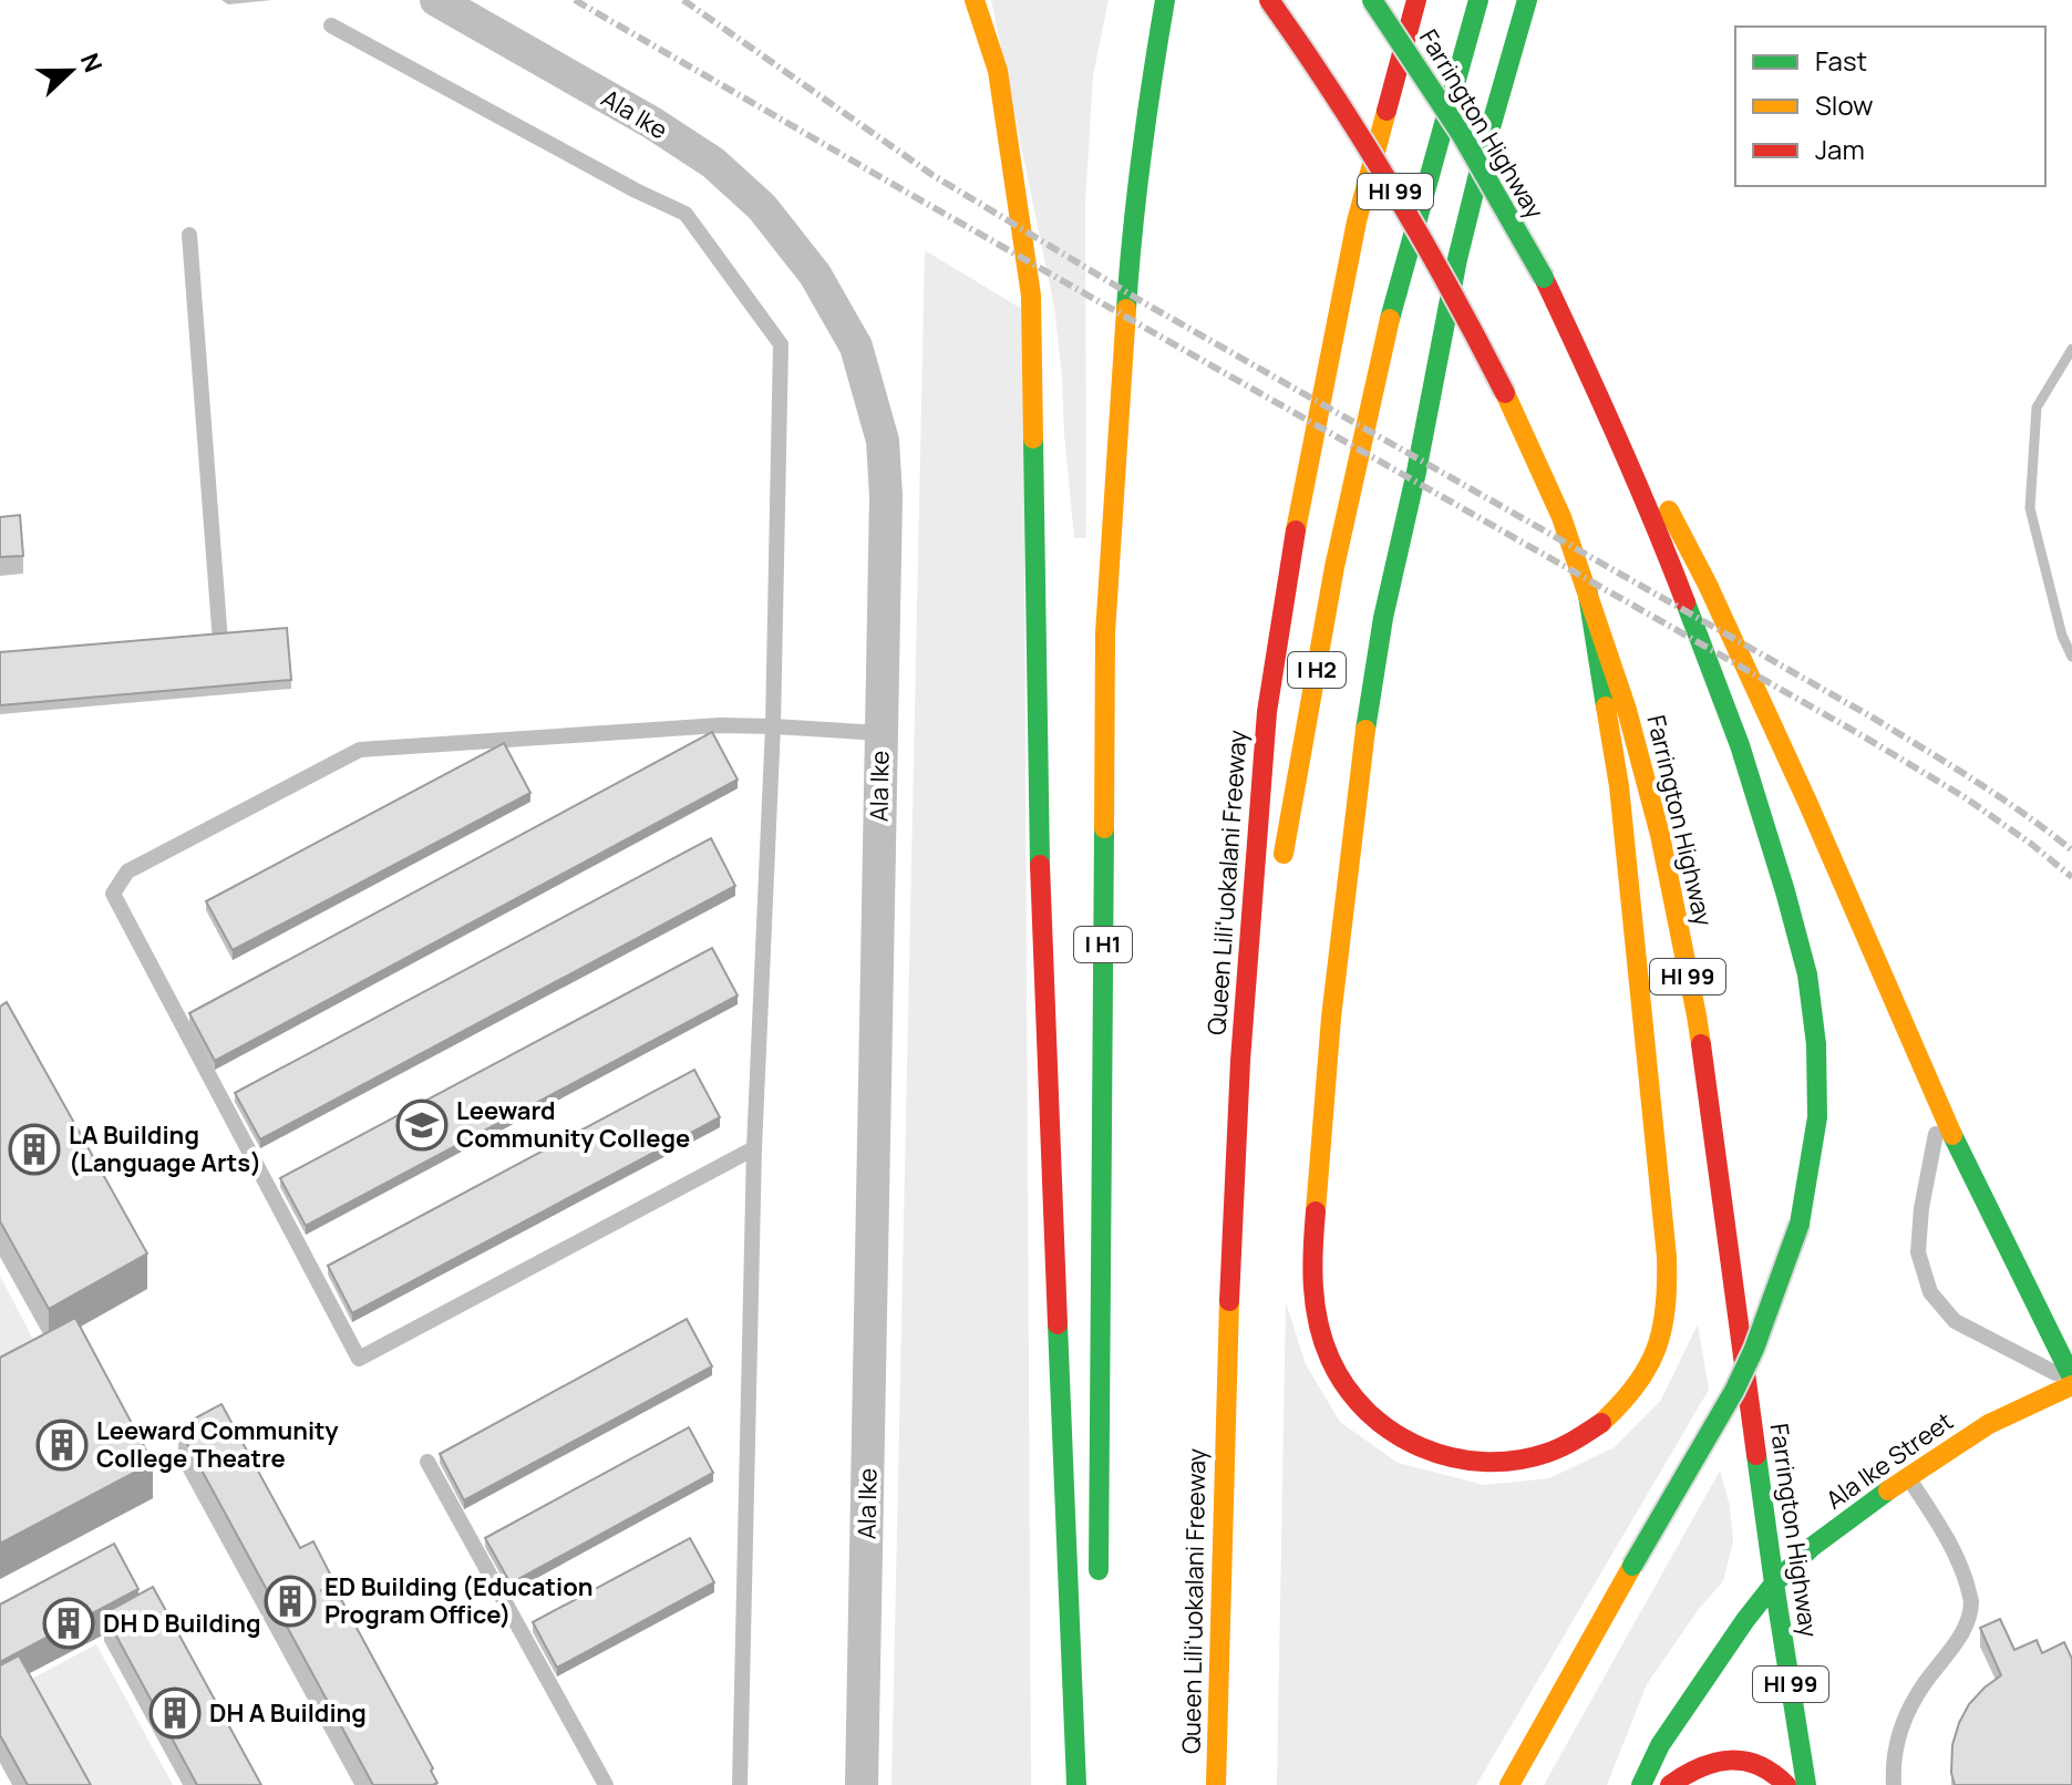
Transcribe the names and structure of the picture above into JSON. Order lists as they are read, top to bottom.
{
  "streets": {
    "main road": [
      "Farrington Highway",
      "HI 99",
      "I H2",
      "Queen Liliʻuokalani Freeway",
      "I H1",
      "Ala Ike Street"
    ],
    "street": ["Ala Ike"]
  },
  "crossings": [
    ["Farrington Highway", "Ala Ike Street"]
  ],
  "places": {
    "school or university": ["Leeward Community College"],
    "building": [
      "LA Building (Language Arts)",
      "Leeward Community College Theatre",
      "ED Building (Education Program Office)",
      "DH D Building",
      "DH A Building"
    ]
  },
  "legend": ["Fast", "Slow", "Jam"],
  "north": "right"
}
